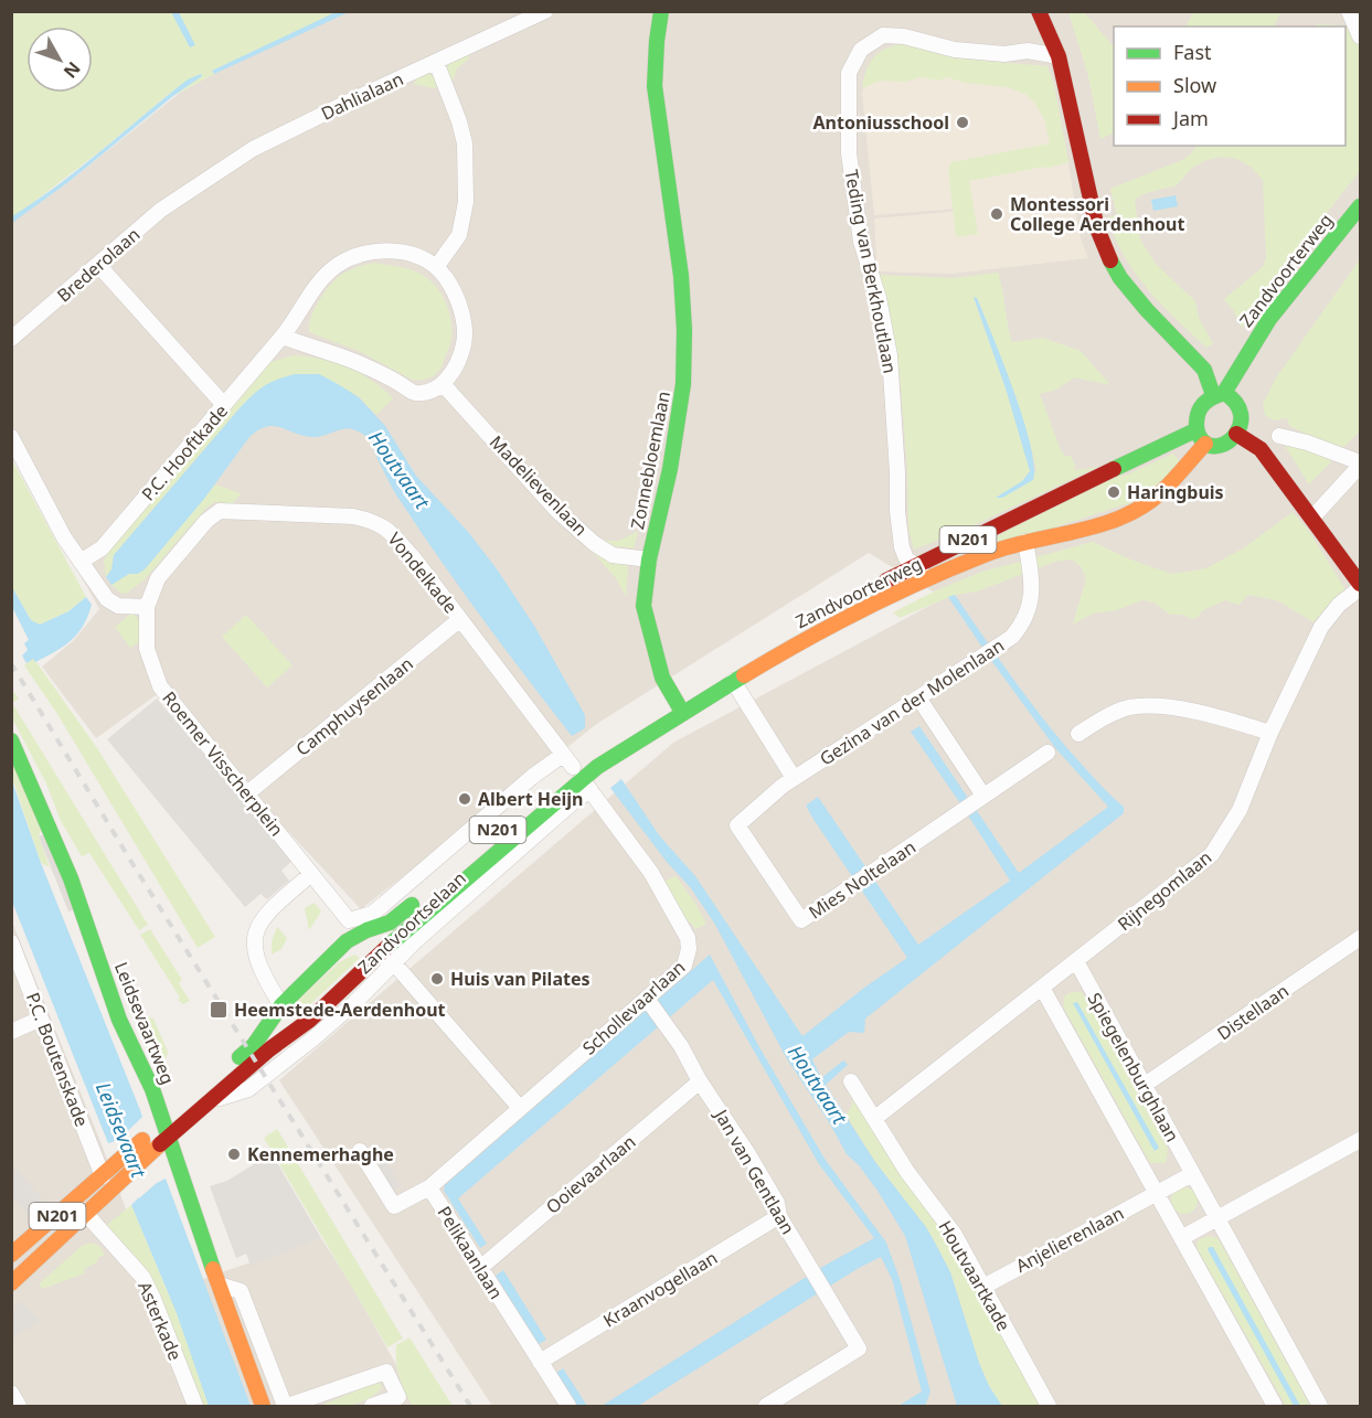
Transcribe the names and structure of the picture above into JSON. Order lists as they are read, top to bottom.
{
  "streets": {
    "main road": [
      "Zandvoorterweg",
      "Zonnebloemlaan",
      "N201",
      "Zandvoortselaan",
      "Leidsevaartweg"
    ],
    "street": [
      "Dahlialaan",
      "Brederolaan",
      "Teding van Berkhoutlaan",
      "P.C. Hooftkade",
      "Madelievenlaan",
      "Vondelkade",
      "Gezina van der Molenlaan",
      "Camphuysenlaan",
      "Roemer Visscherplein",
      "Mies Noltelaan",
      "Rijnegomlaan",
      "Schollevaarlaan",
      "Distellaan",
      "P.C. Boutenskade",
      "Spiegelenburghlaan",
      "Jan van Gentlaan",
      "Ooievaarlaan",
      "Anjelierenlaan",
      "Pelikaanlaan",
      "Houtvaartkade",
      "Kraanvogellaan",
      "Asterkade"
    ]
  },
  "crossings": [
    ["Dahlialaan", "Brederolaan"],
    ["Zandvoorterweg", "Teding van Berkhoutlaan"],
    ["Zandvoorterweg", "Zonnebloemlaan"],
    ["Zandvoorterweg", "Gezina van der Molenlaan"],
    ["Zandvoorterweg", "Zandvoortselaan"],
    ["Zonnebloemlaan", "Madelievenlaan"],
    ["Vondelkade", "Camphuysenlaan"],
    ["Vondelkade", "Roemer Visscherplein"],
    ["Vondelkade", "Zandvoortselaan"],
    ["Gezina van der Molenlaan", "Mies Noltelaan"],
    ["Camphuysenlaan", "Roemer Visscherplein"],
    ["Roemer Visscherplein", "Zandvoortselaan"],
    ["Rijnegomlaan", "Spiegelenburghlaan"],
    ["Rijnegomlaan", "Houtvaartkade"],
    ["Zandvoortselaan", "Schollevaarlaan"],
    ["Zandvoortselaan", "Leidsevaartweg"],
    ["Zandvoortselaan", "P.C. Boutenskade"],
    ["Zandvoortselaan", "Asterkade"],
    ["Schollevaarlaan", "Jan van Gentlaan"],
    ["Schollevaarlaan", "Pelikaanlaan"],
    ["Distellaan", "Spiegelenburghlaan"],
    ["Spiegelenburghlaan", "Anjelierenlaan"],
    ["Jan van Gentlaan", "Ooievaarlaan"],
    ["Jan van Gentlaan", "Kraanvogellaan"],
    ["Ooievaarlaan", "Pelikaanlaan"],
    ["Anjelierenlaan", "Houtvaartkade"],
    ["Pelikaanlaan", "Kraanvogellaan"]
  ],
  "water": ["Houtvaart", "Leidsevaart"],
  "places": {
    "other": [
      "Antoniusschool",
      "Montessori College Aerdenhout",
      "Haringbuis",
      "Albert Heijn",
      "Huis van Pilates",
      "Kennemerhaghe"
    ],
    "transit": ["Heemstede-Aerdenhout"]
  },
  "legend": ["Fast", "Slow", "Jam"],
  "north": "bottom right"
}
